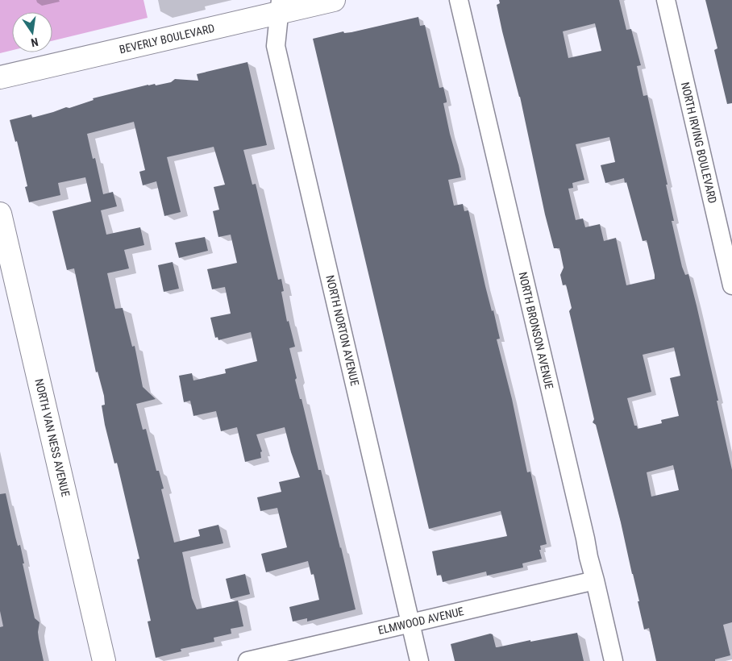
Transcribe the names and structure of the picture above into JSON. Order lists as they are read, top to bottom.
{
  "streets": {
    "street": [
      "BEVERLY BOULEVARD",
      "NORTH IRVING BOULEVARD",
      "NORTH NORTON AVENUE",
      "NORTH BRONSON AVENUE",
      "NORTH VAN NESS AVENUE",
      "ELMWOOD AVENUE"
    ]
  },
  "crossings": [
    ["BEVERLY BOULEVARD", "NORTH NORTON AVENUE"],
    ["NORTH NORTON AVENUE", "ELMWOOD AVENUE"],
    ["NORTH BRONSON AVENUE", "ELMWOOD AVENUE"]
  ],
  "north": "bottom"
}
